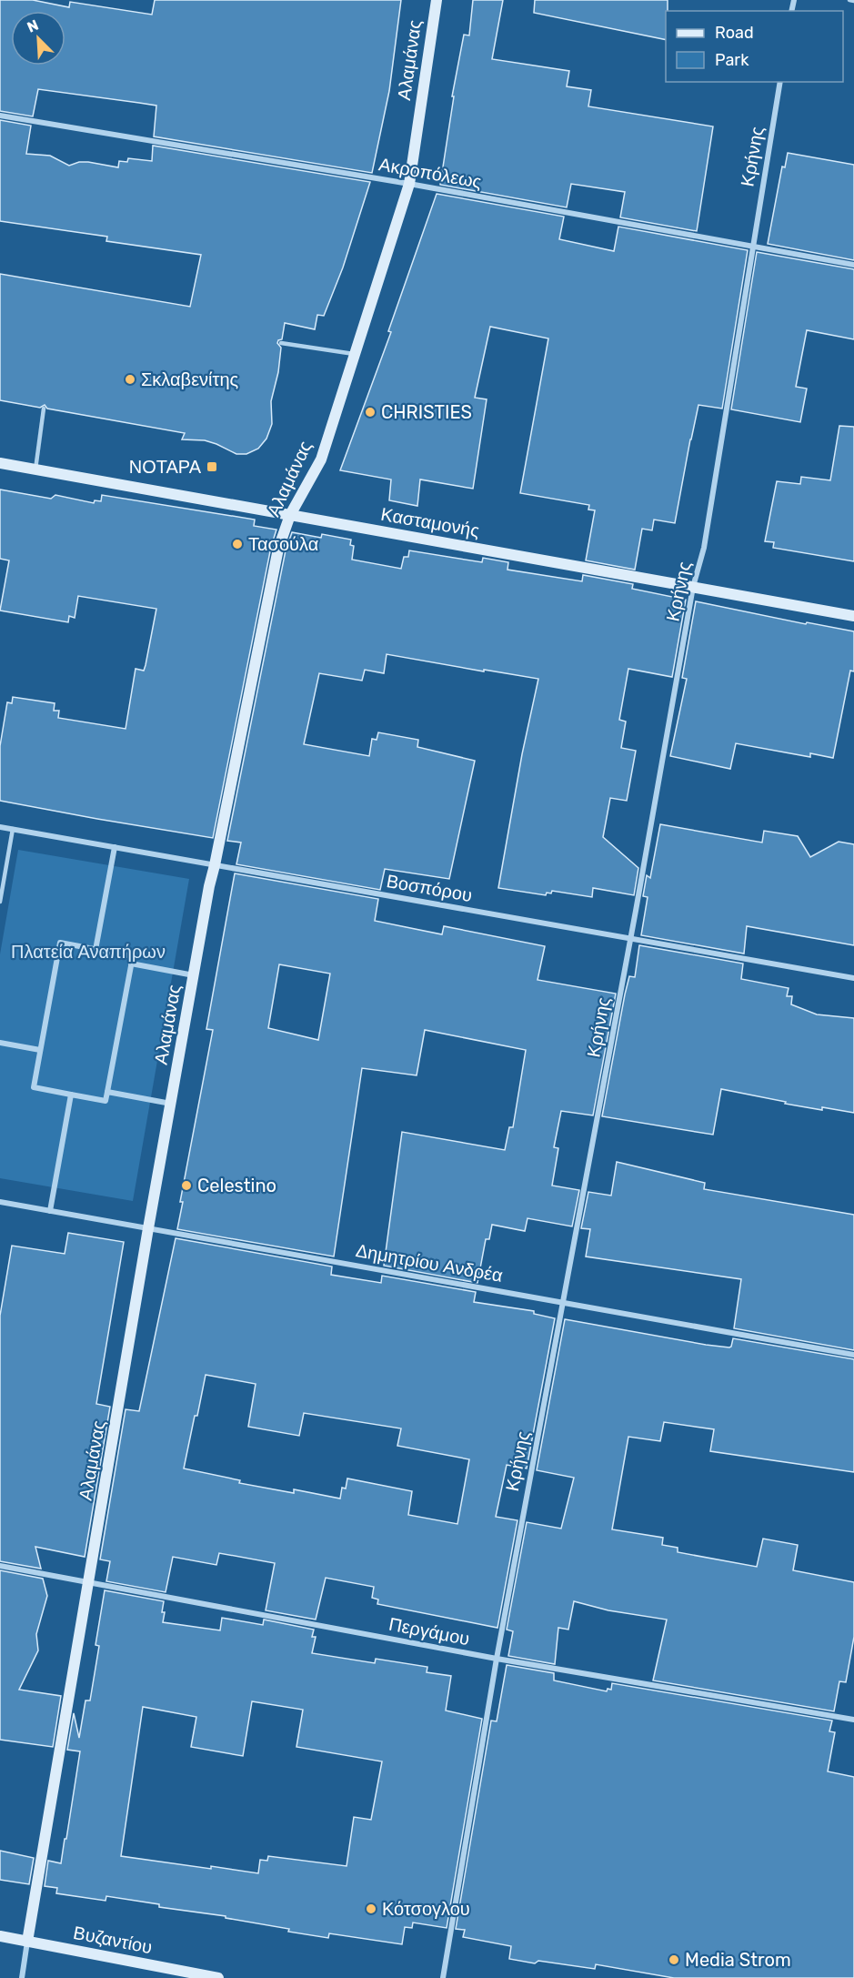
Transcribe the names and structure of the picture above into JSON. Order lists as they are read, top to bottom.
{
  "streets": {
    "street": [
      "Αλαμάνας",
      "Κρήνης",
      "Ακροπόλεως",
      "Κασταμονής",
      "Βοσπόρου",
      "Δημητρίου Ανδρέα",
      "Περγάμου",
      "Βυζαντίου"
    ]
  },
  "crossings": [
    ["Αλαμάνας", "Ακροπόλεως"],
    ["Αλαμάνας", "Κασταμονής"],
    ["Αλαμάνας", "Βοσπόρου"],
    ["Αλαμάνας", "Δημητρίου Ανδρέα"],
    ["Αλαμάνας", "Περγάμου"],
    ["Αλαμάνας", "Βυζαντίου"],
    ["Κρήνης", "Ακροπόλεως"],
    ["Κρήνης", "Κασταμονής"],
    ["Κρήνης", "Βοσπόρου"],
    ["Κρήνης", "Δημητρίου Ανδρέα"],
    ["Κρήνης", "Περγάμου"]
  ],
  "parks": ["Πλατεία Αναπήρων"],
  "places": {
    "other": [
      "Σκλαβενίτης",
      "CHRISTIES",
      "Τασούλα",
      "Celestino",
      "Κότσογλου",
      "Media Strom"
    ],
    "transit": ["ΝΟΤΑΡΑ"]
  },
  "legend": ["Road", "Park"],
  "north": "top left"
}
